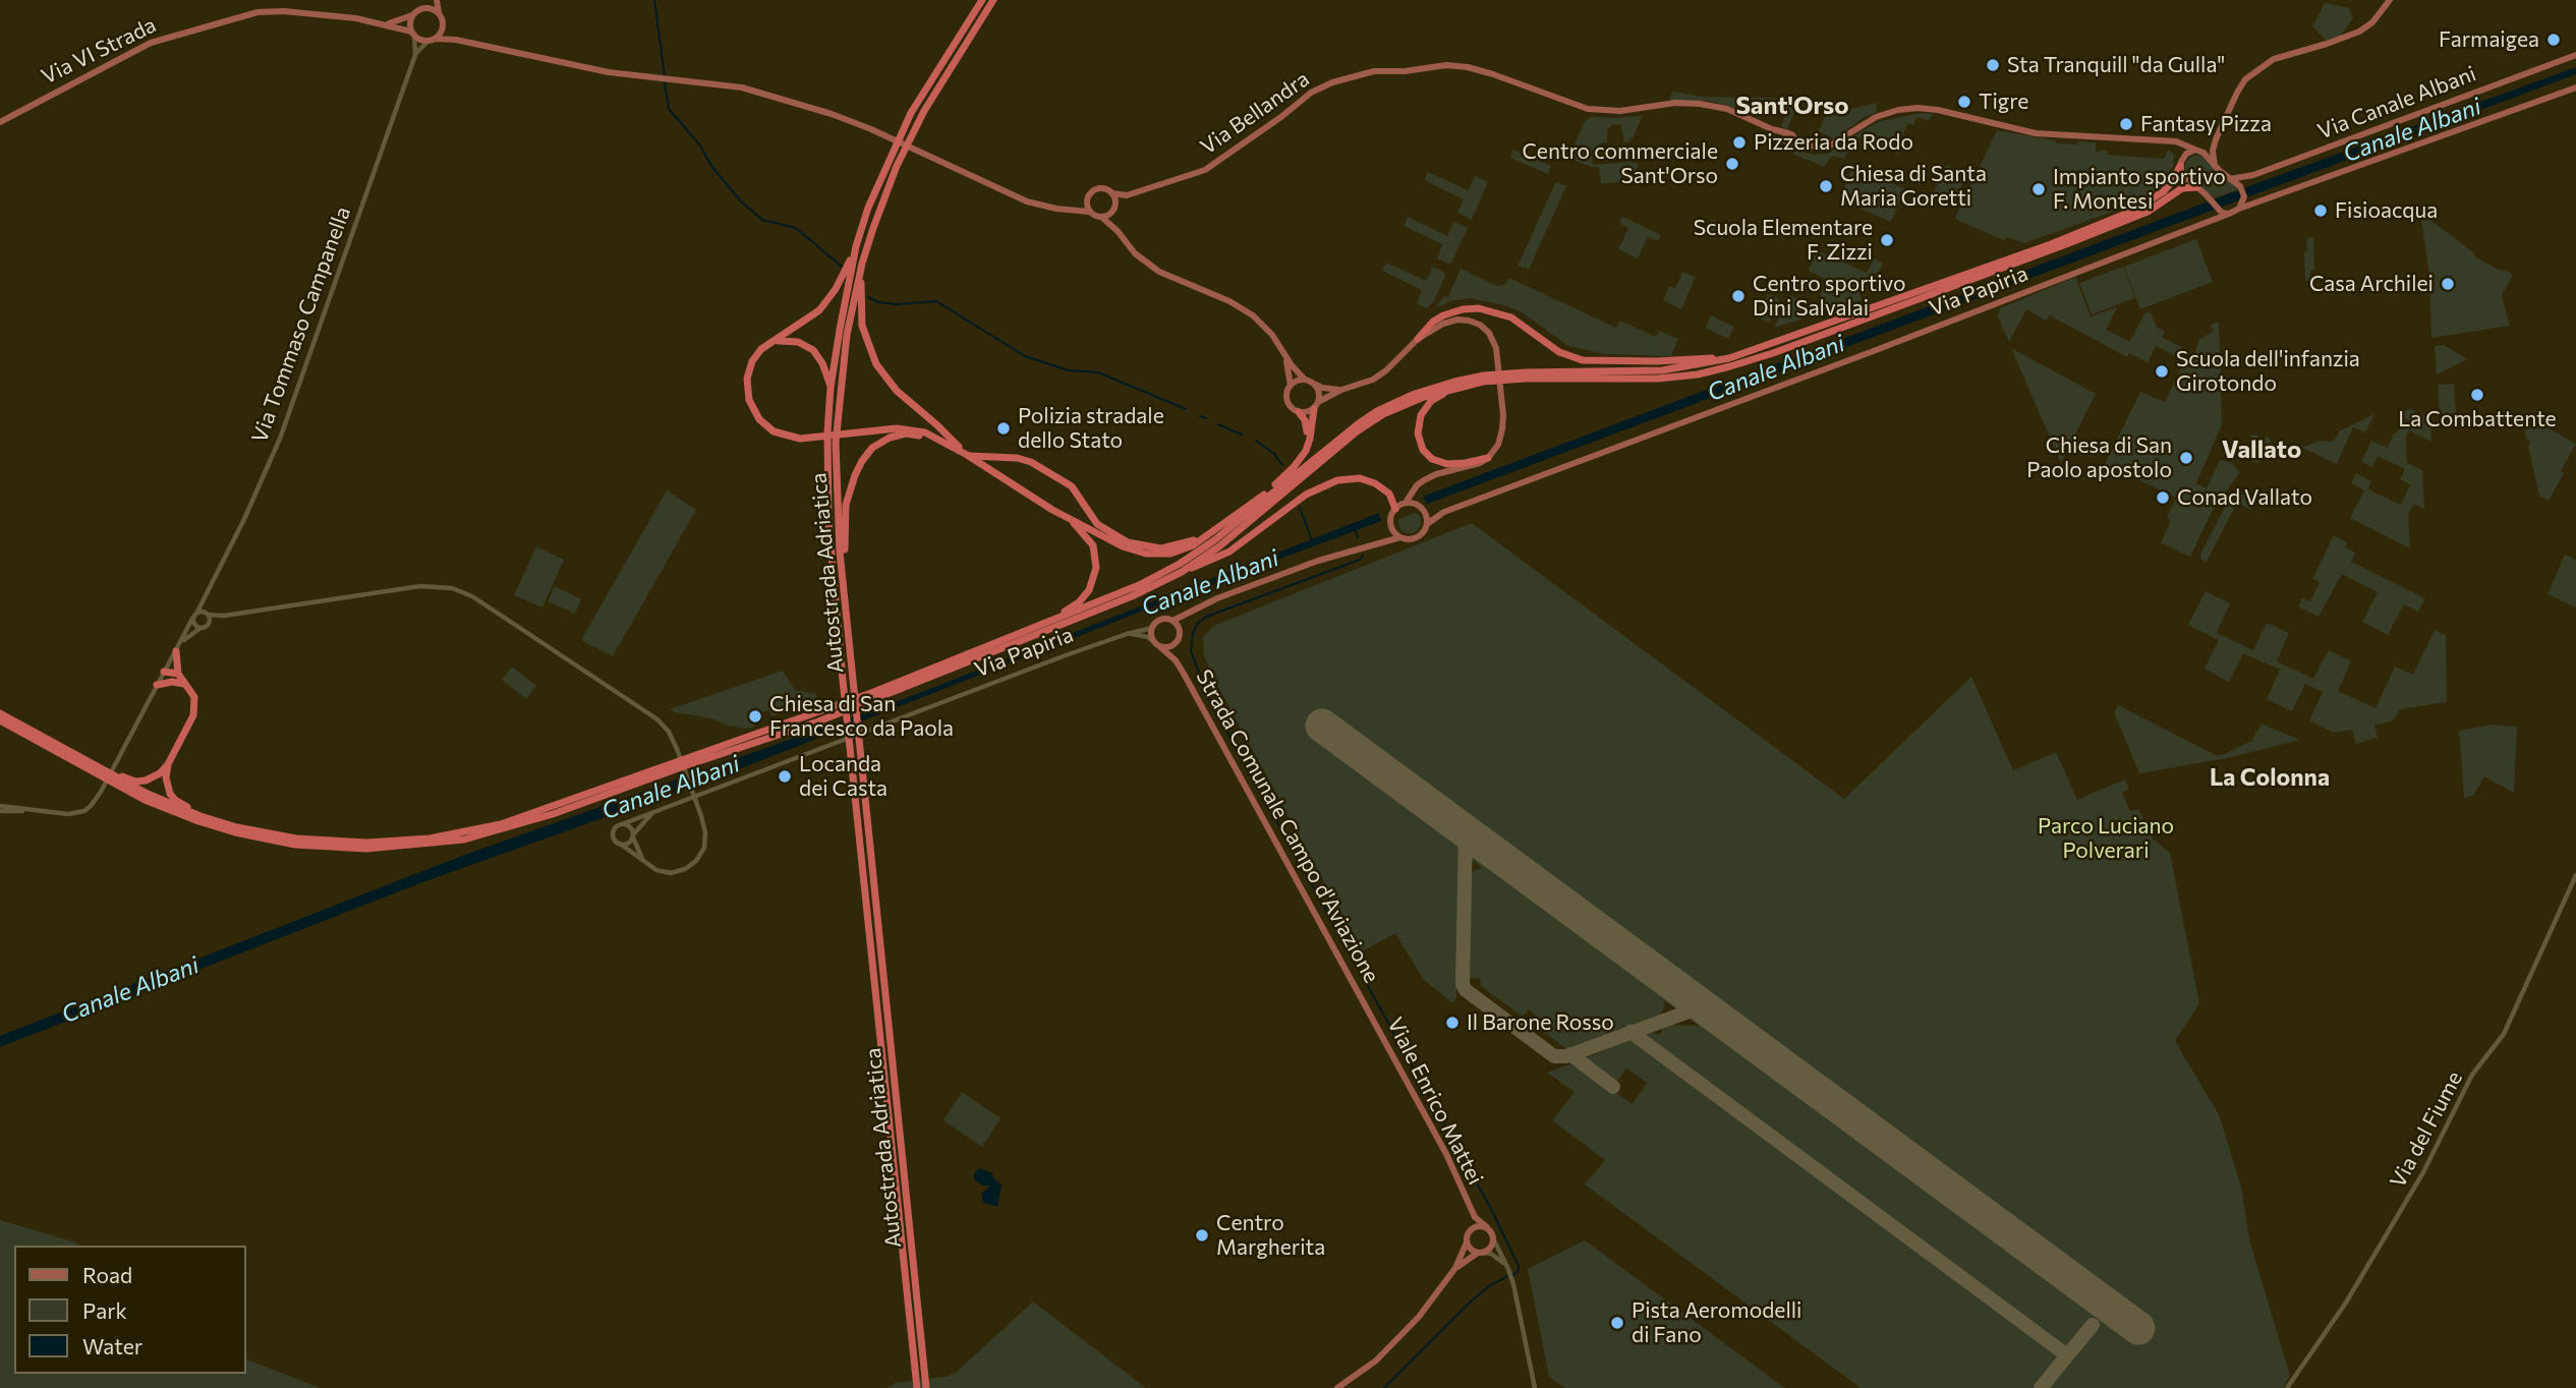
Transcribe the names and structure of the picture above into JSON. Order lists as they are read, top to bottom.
{
  "streets": {
    "highway": ["Autostrada Adriatica"],
    "main road": [
      "Via VI Strada",
      "Via Canale Albani",
      "Via Bellandra",
      "Via Papiria",
      "Strada Comunale Campo d'Aviazione",
      "Viale Enrico Mattei"
    ],
    "street": ["Via Tommaso Campanella", "Via del Fiume"]
  },
  "crossings": [
    ["Via VI Strada", "Via Tommaso Campanella"],
    ["Via Papiria", "Strada Comunale Campo d'Aviazione"],
    ["Strada Comunale Campo d'Aviazione", "Viale Enrico Mattei"]
  ],
  "districts": ["Sant'Orso", "Vallato", "La Colonna"],
  "water": ["Canale Albani"],
  "parks": ["Parco Luciano Polverari"],
  "places": [
    "Farmaigea",
    "Sta Tranquill \"da Gulla\"",
    "Tigre",
    "Fantasy Pizza",
    "Pizzeria da Rodo",
    "Centro commerciale Sant'Orso",
    "Chiesa di Santa Maria Goretti",
    "Impianto sportivo F. Montesi",
    "Fisioacqua",
    "Scuola Elementare F. Zizzi",
    "Casa Archilei",
    "Centro sportivo Dini Salvalai",
    "Scuola dell'infanzia Girotondo",
    "La Combattente",
    "Polizia stradale dello Stato",
    "Chiesa di San Paolo apostolo",
    "Conad Vallato",
    "Chiesa di San Francesco da Paola",
    "Locanda dei Casta",
    "Il Barone Rosso",
    "Centro Margherita",
    "Pista Aeromodelli di Fano"
  ],
  "legend": ["Road", "Park", "Water"]
}
